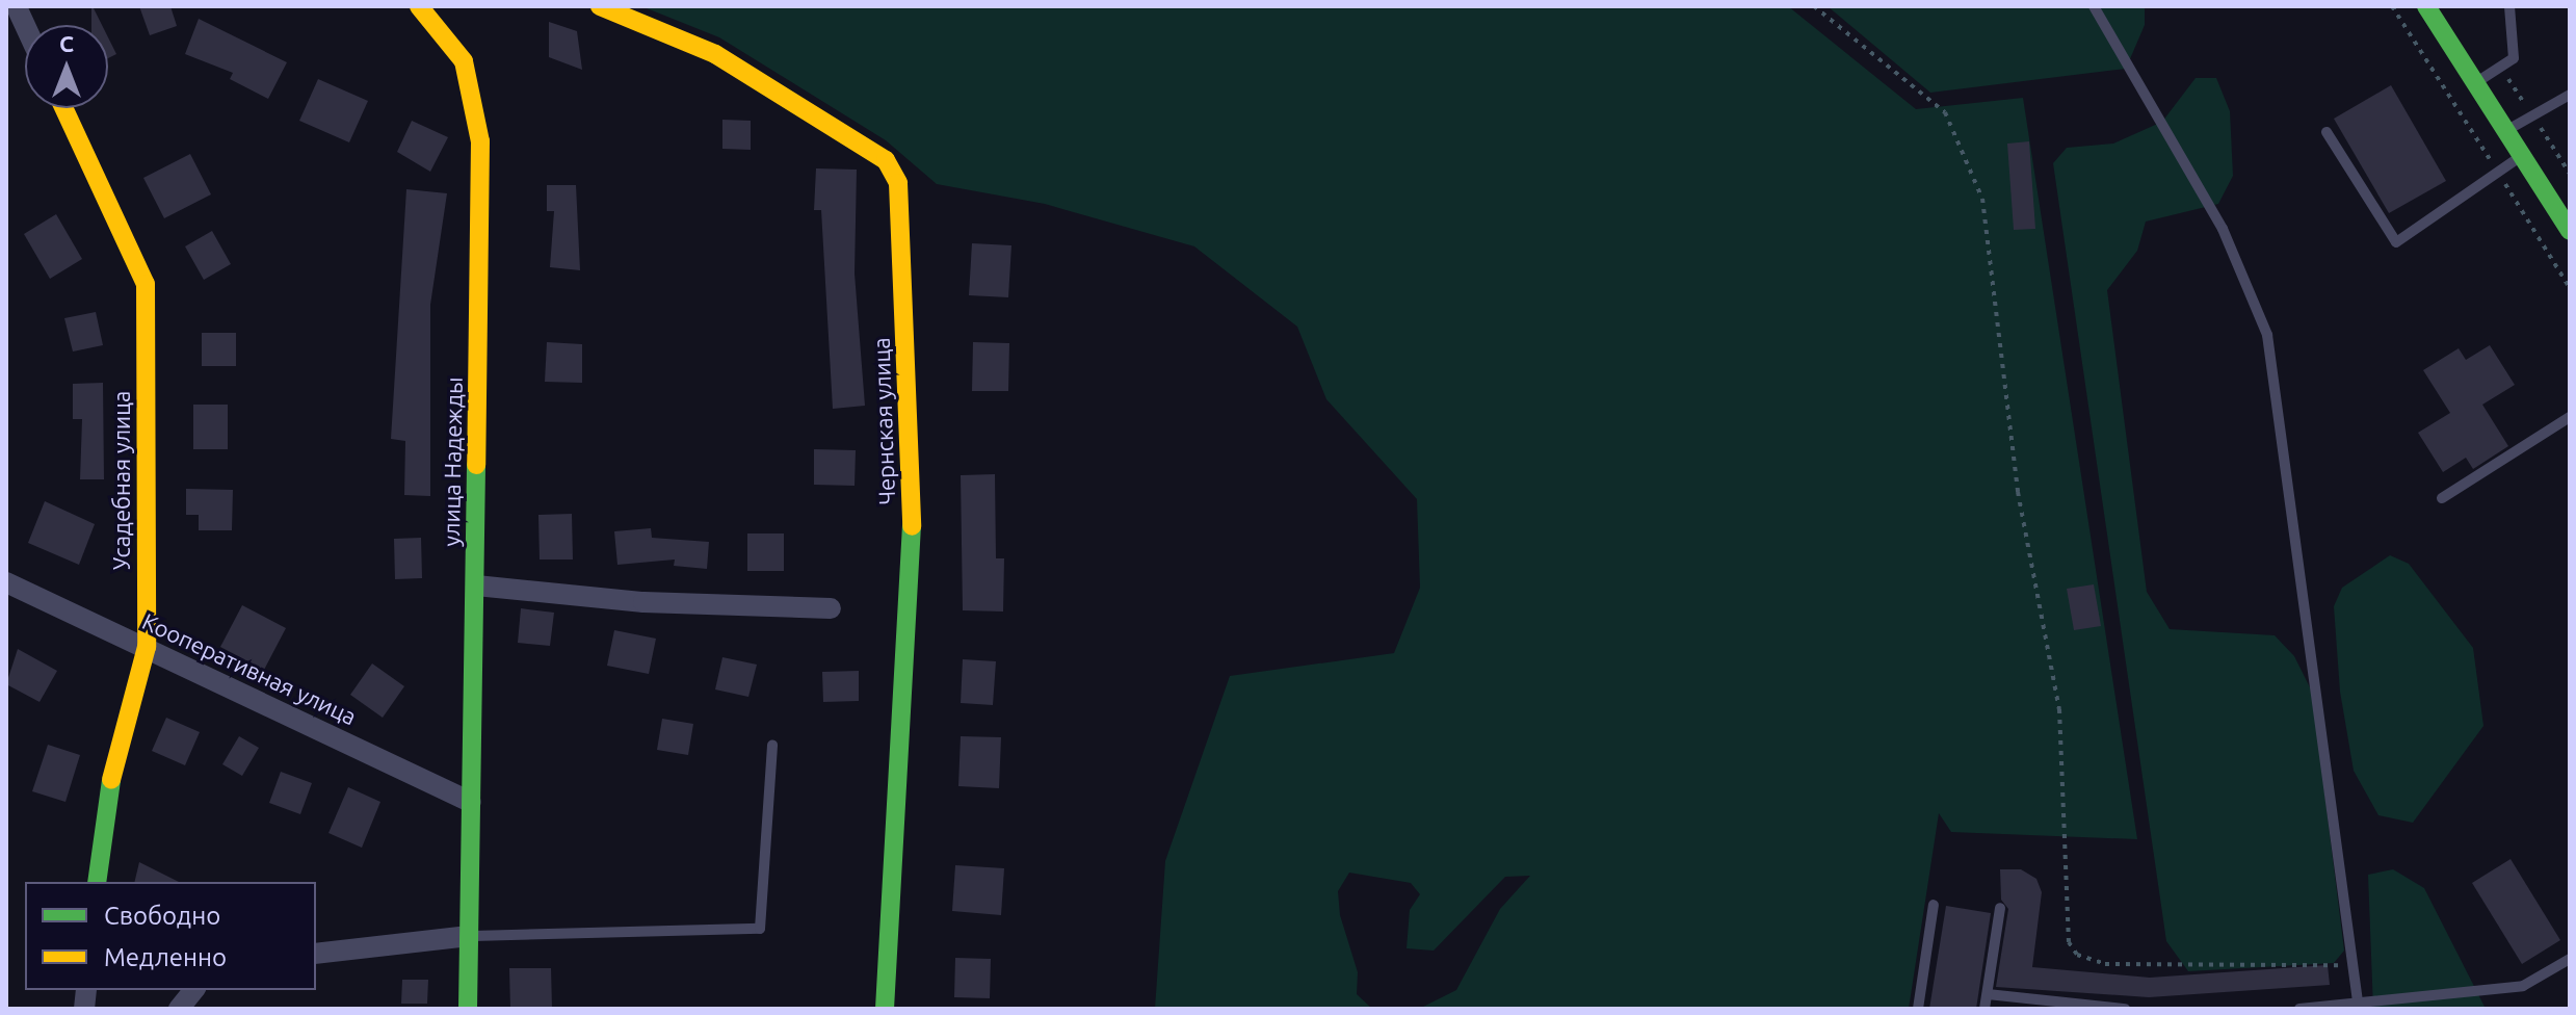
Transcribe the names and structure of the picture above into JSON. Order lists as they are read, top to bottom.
{
  "streets": {
    "street": [
      "Чернская улица",
      "улица Надежды",
      "Усадебная улица",
      "Кооперативная улица"
    ]
  },
  "crossings": [
    ["улица Надежды", "Кооперативная улица"],
    ["Усадебная улица", "Кооперативная улица"]
  ],
  "legend": ["Свободно", "Медленно"],
  "north": "top"
}
